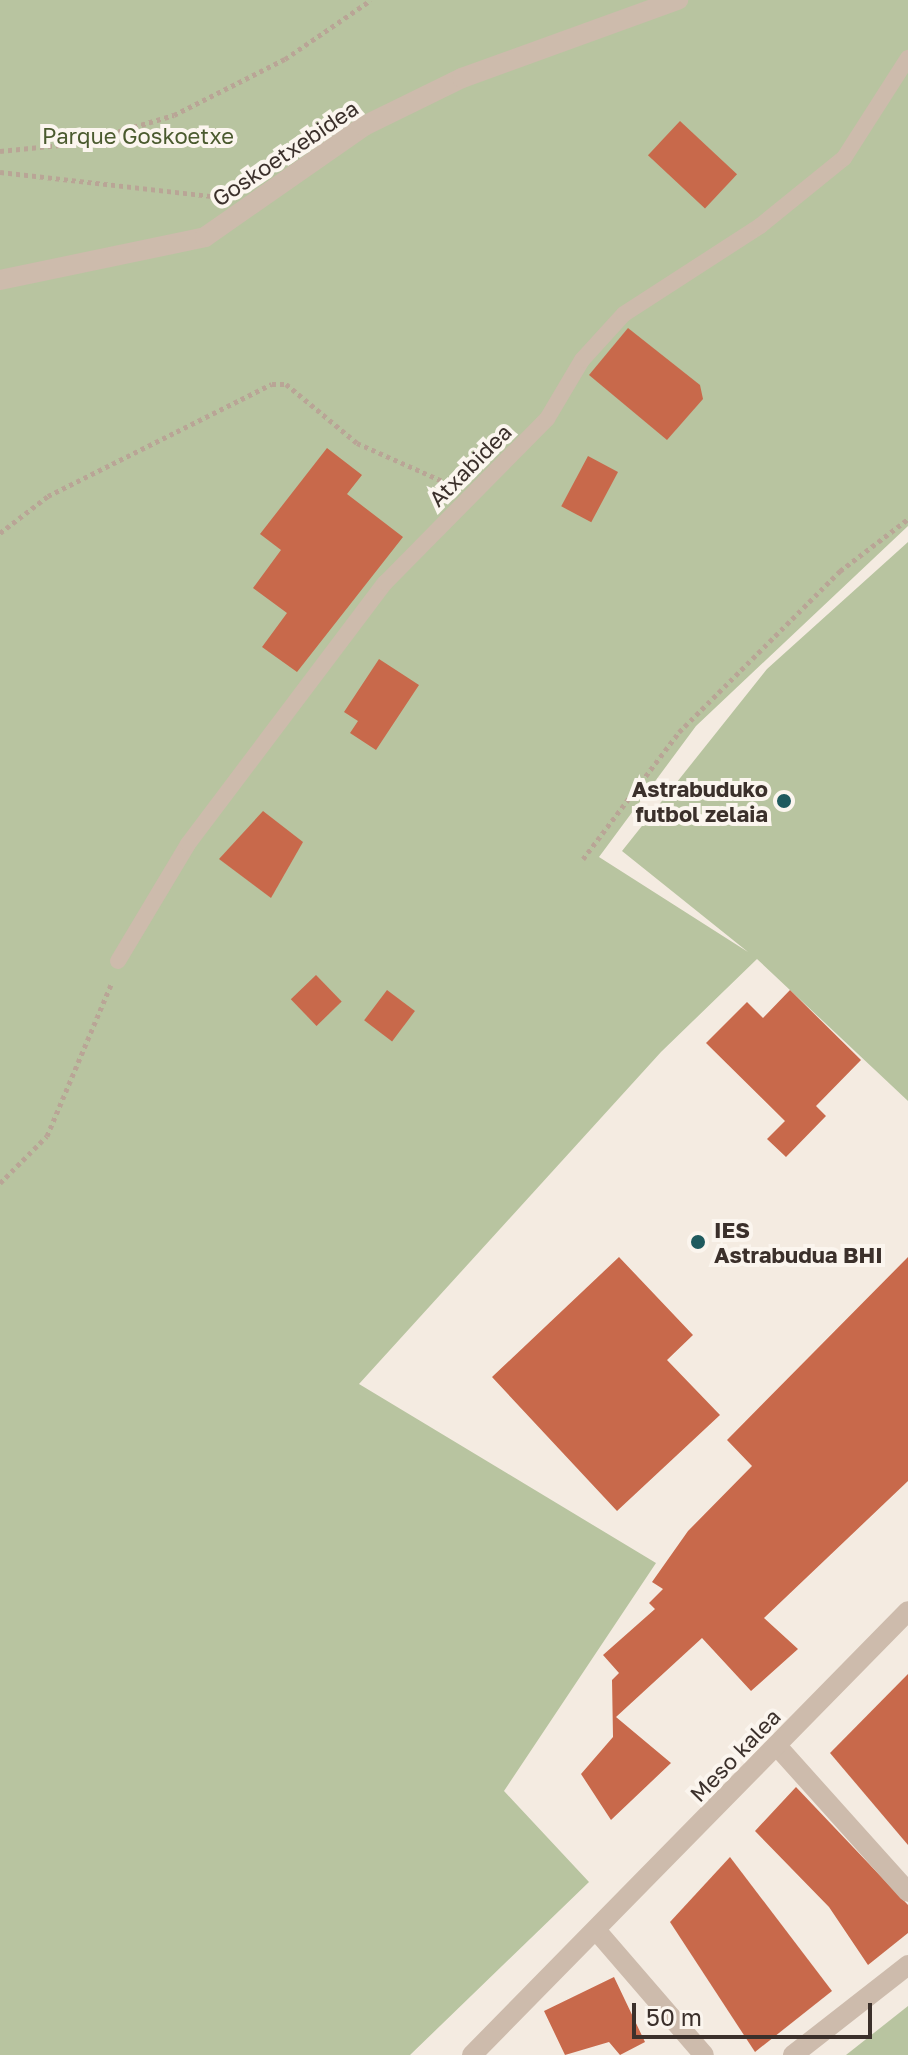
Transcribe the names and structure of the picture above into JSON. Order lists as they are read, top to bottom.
{
  "streets": {
    "street": ["Goskoetxebidea", "Meso kalea"],
    "lane": ["Atxabidea"]
  },
  "parks": ["Parque Goskoetxe"],
  "places": ["Astrabuduko futbol zelaia", "IES Astrabudua BHI"],
  "scale_bar": "50 m"
}
